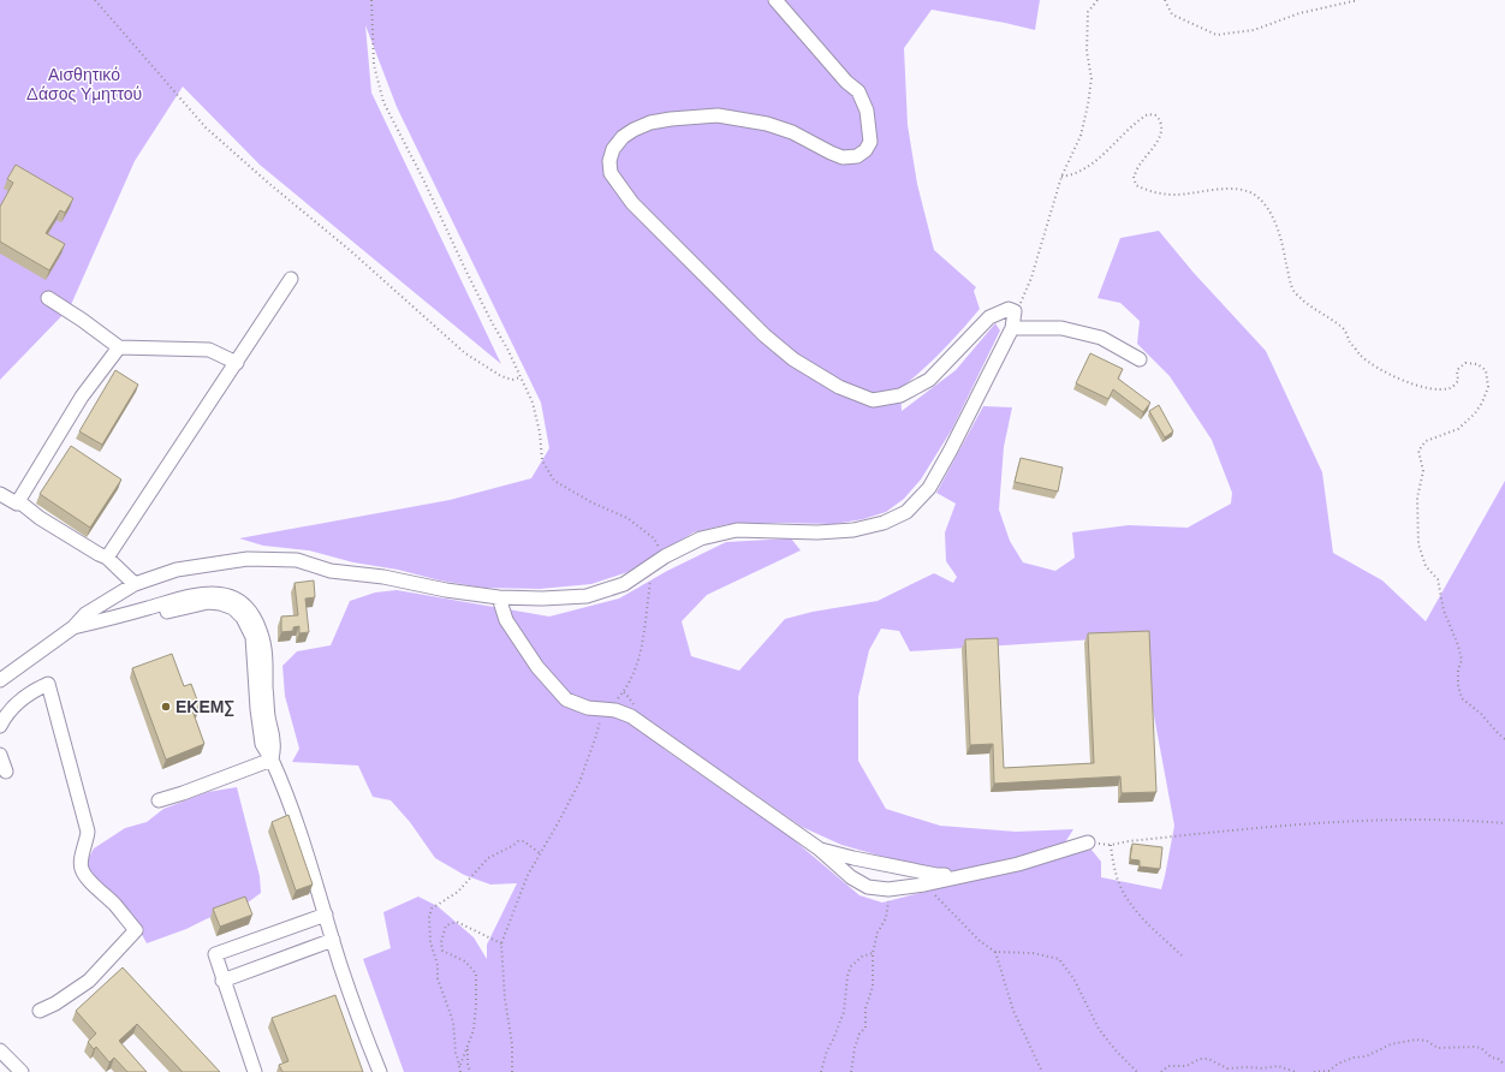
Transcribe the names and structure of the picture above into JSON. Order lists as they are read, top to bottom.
{
  "parks": ["Αισθητικό Δάσος Υμηττού"],
  "places": ["ΕΚΕΜΣ"]
}
